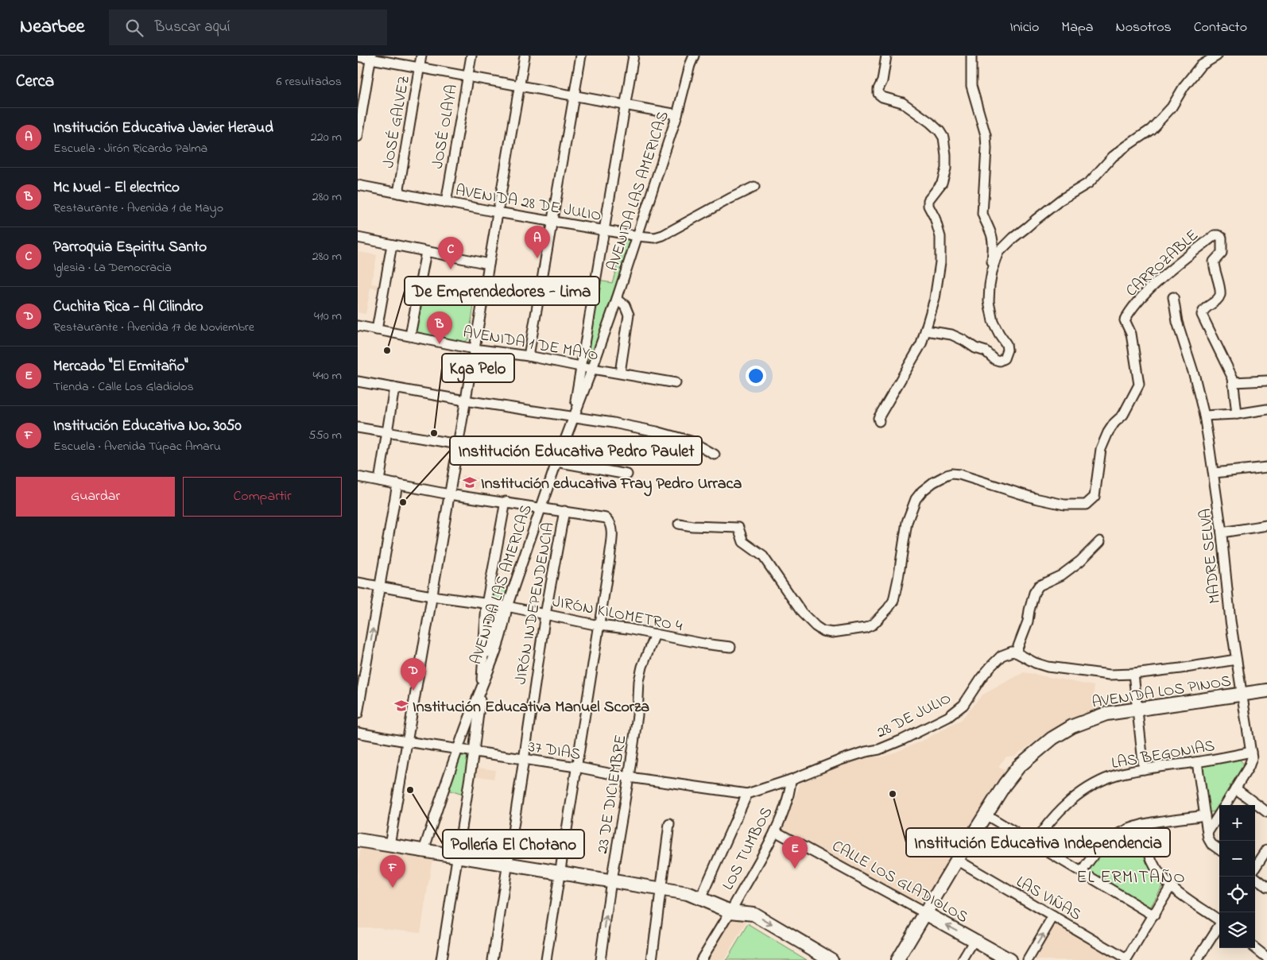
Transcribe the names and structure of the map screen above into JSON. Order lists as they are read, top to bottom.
{
  "streets": {
    "street": [
      "JOSÉ GALVEZ",
      "JOSÉ OLAYA",
      "AVENIDA LAS AMERICAS",
      "AVENIDA 28 DE JULIO",
      "CARROZABLE",
      "AVENIDA 1 DE MAYO",
      "MADRE SELVA",
      "JIRÓN INDEPENDENCIA",
      "JIRÓN KILOMETRO 4",
      "AVENIDA LOS PINOS",
      "28 DE JULIO",
      "37 DIAS",
      "LAS BEGONIAS",
      "23 DE DICIEMBRE",
      "LOS TUMBOS",
      "CALLE LOS GLADIOLOS",
      "LAS VIÑAS"
    ]
  },
  "crossings": [
    ["JOSÉ GALVEZ", "AVENIDA 28 DE JULIO"],
    ["JOSÉ OLAYA", "AVENIDA 28 DE JULIO"],
    ["AVENIDA LAS AMERICAS", "AVENIDA 28 DE JULIO"],
    ["AVENIDA LAS AMERICAS", "AVENIDA 1 DE MAYO"],
    ["AVENIDA LAS AMERICAS", "JIRÓN KILOMETRO 4"],
    ["AVENIDA LAS AMERICAS", "37 DIAS"],
    ["MADRE SELVA", "AVENIDA LOS PINOS"],
    ["MADRE SELVA", "LAS BEGONIAS"],
    ["JIRÓN INDEPENDENCIA", "JIRÓN KILOMETRO 4"],
    ["JIRÓN INDEPENDENCIA", "37 DIAS"],
    ["JIRÓN KILOMETRO 4", "23 DE DICIEMBRE"],
    ["AVENIDA LOS PINOS", "CALLE LOS GLADIOLOS"],
    ["AVENIDA LOS PINOS", "LAS VIÑAS"],
    ["28 DE JULIO", "37 DIAS"],
    ["28 DE JULIO", "LOS TUMBOS"],
    ["37 DIAS", "23 DE DICIEMBRE"],
    ["LOS TUMBOS", "CALLE LOS GLADIOLOS"]
  ],
  "districts": ["EL ERMITAÑO"],
  "places": {
    "other": [
      "De Emprendedores - Lima",
      "Kga Pelo",
      "Institución Educativa Pedro Paulet",
      "Pollería El Chotano",
      "Institución Educativa Independencia"
    ],
    "school or university": ["Institución educativa Fray Pedro Urraca", "Institución Educativa Manuel Scorza"]
  },
  "page": {
    "header": "Nearbee",
    "search": "Buscar aquí",
    "nav": [
      "Inicio",
      "Mapa",
      "Nosotros",
      "Contacto"
    ],
    "heading": ["Cerca", "6 resultados"],
    "list": [
      {
        "mark": "A",
        "name": "Institución Educativa Javier Heraud",
        "note": "Escuela · Jirón Ricardo Palma",
        "value": "220 m"
      },
      {
        "mark": "B",
        "name": "Mc Nuel - El electrico",
        "note": "Restaurante · Avenida 1 de Mayo",
        "value": "280 m"
      },
      {
        "mark": "C",
        "name": "Parroquia Espiritu Santo",
        "note": "Iglesia · La Democracia",
        "value": "280 m"
      },
      {
        "mark": "D",
        "name": "Cuchita Rica - Al Cilindro",
        "note": "Restaurante · Avenida 17 de Noviembre",
        "value": "410 m"
      },
      {
        "mark": "E",
        "name": "Mercado \"El Ermitaño\"",
        "note": "Tienda · Calle Los Gladiolos",
        "value": "440 m"
      },
      {
        "mark": "F",
        "name": "Institución Educativa No. 3050",
        "note": "Escuela · Avenida Túpac Amaru",
        "value": "550 m"
      }
    ],
    "pins": [
      "A",
      "C",
      "B",
      "D",
      "E",
      "F"
    ],
    "buttons": ["Guardar", "Compartir"],
    "map_buttons": ["+", "−"]
  }
}
